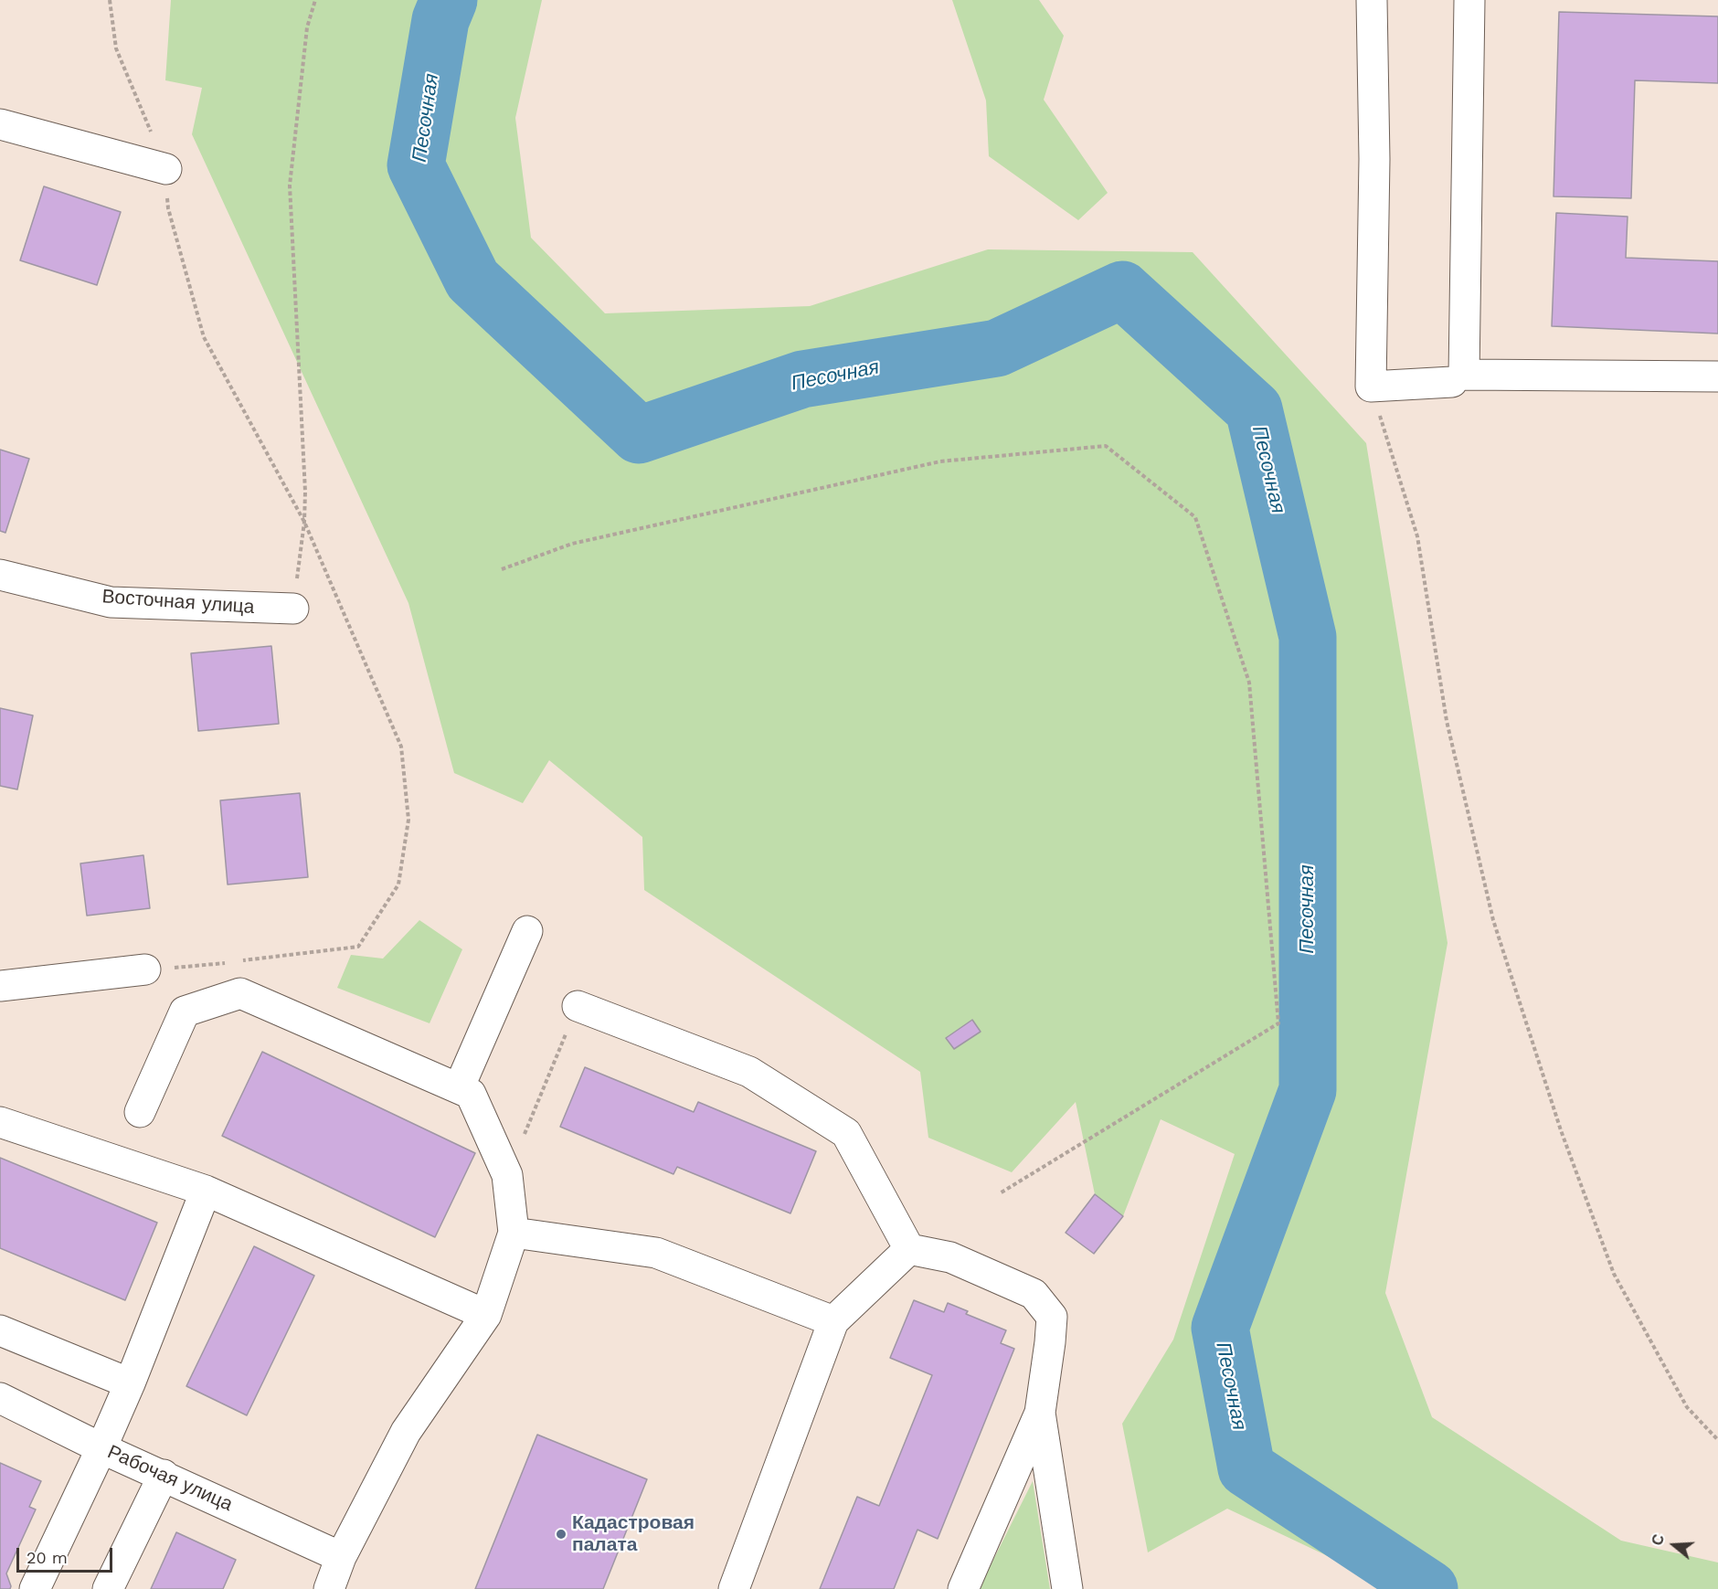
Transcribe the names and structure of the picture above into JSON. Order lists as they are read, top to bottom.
{
  "streets": {
    "street": ["Восточная улица", "Рабочая улица"]
  },
  "water": ["Песочная"],
  "places": ["Кадастровая палата"],
  "scale_bar": "20 m",
  "north": "left"
}
